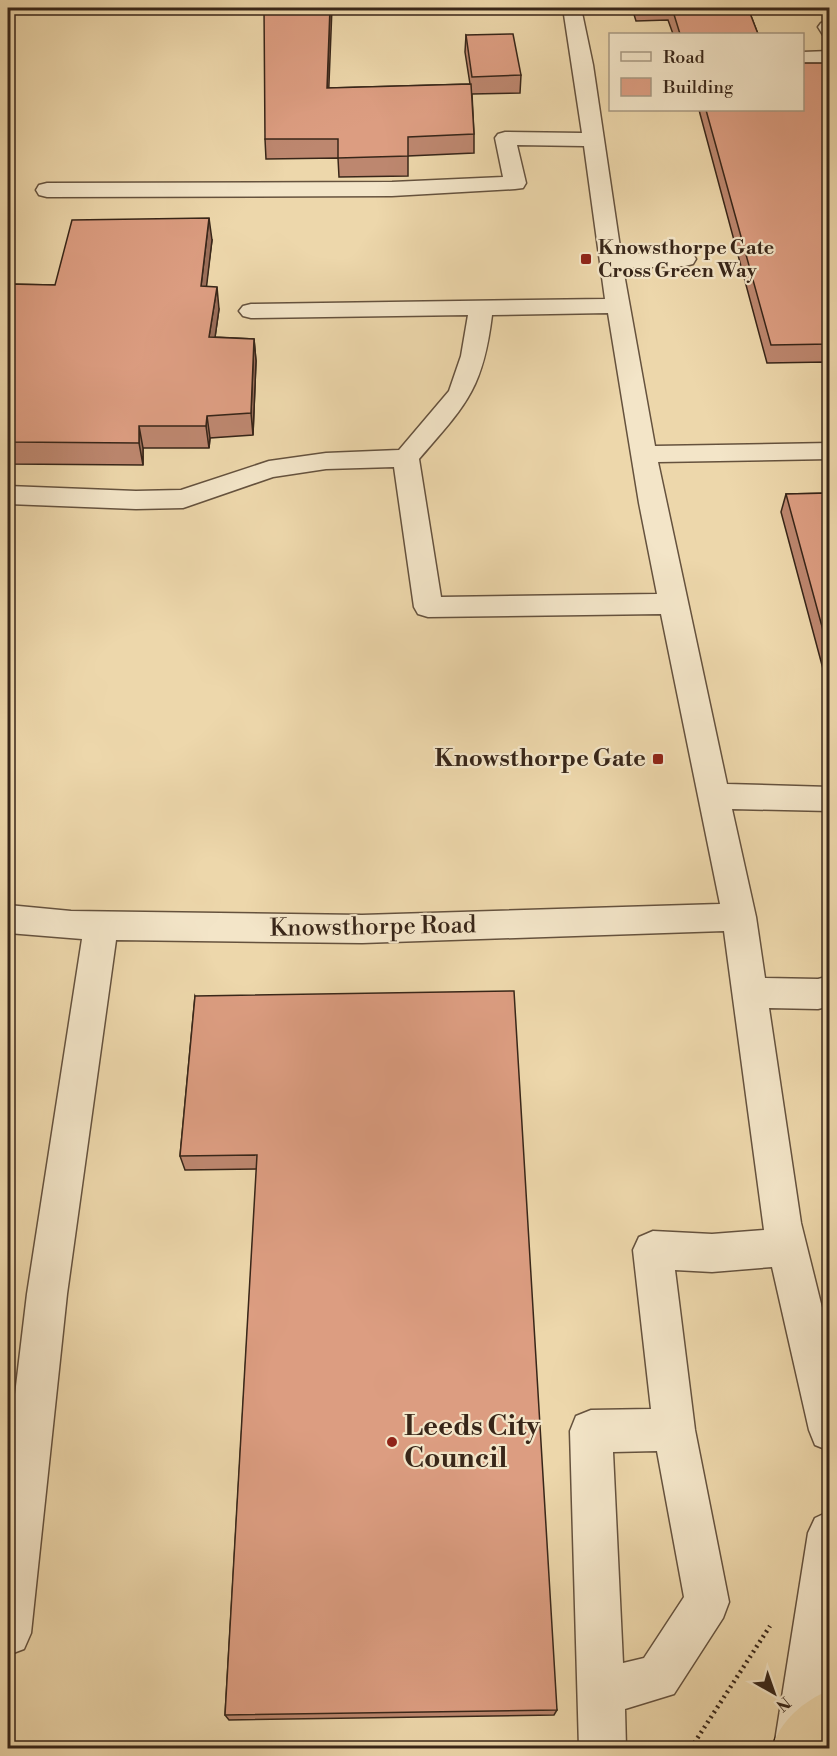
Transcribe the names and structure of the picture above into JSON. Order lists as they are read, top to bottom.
{
  "streets": {
    "street": ["Knowsthorpe Road"]
  },
  "places": {
    "transit": ["Knowsthorpe Gate Cross Green Way", "Knowsthorpe Gate"],
    "other": ["Leeds City Council"]
  },
  "legend": ["Road", "Building"],
  "north": "bottom right"
}
